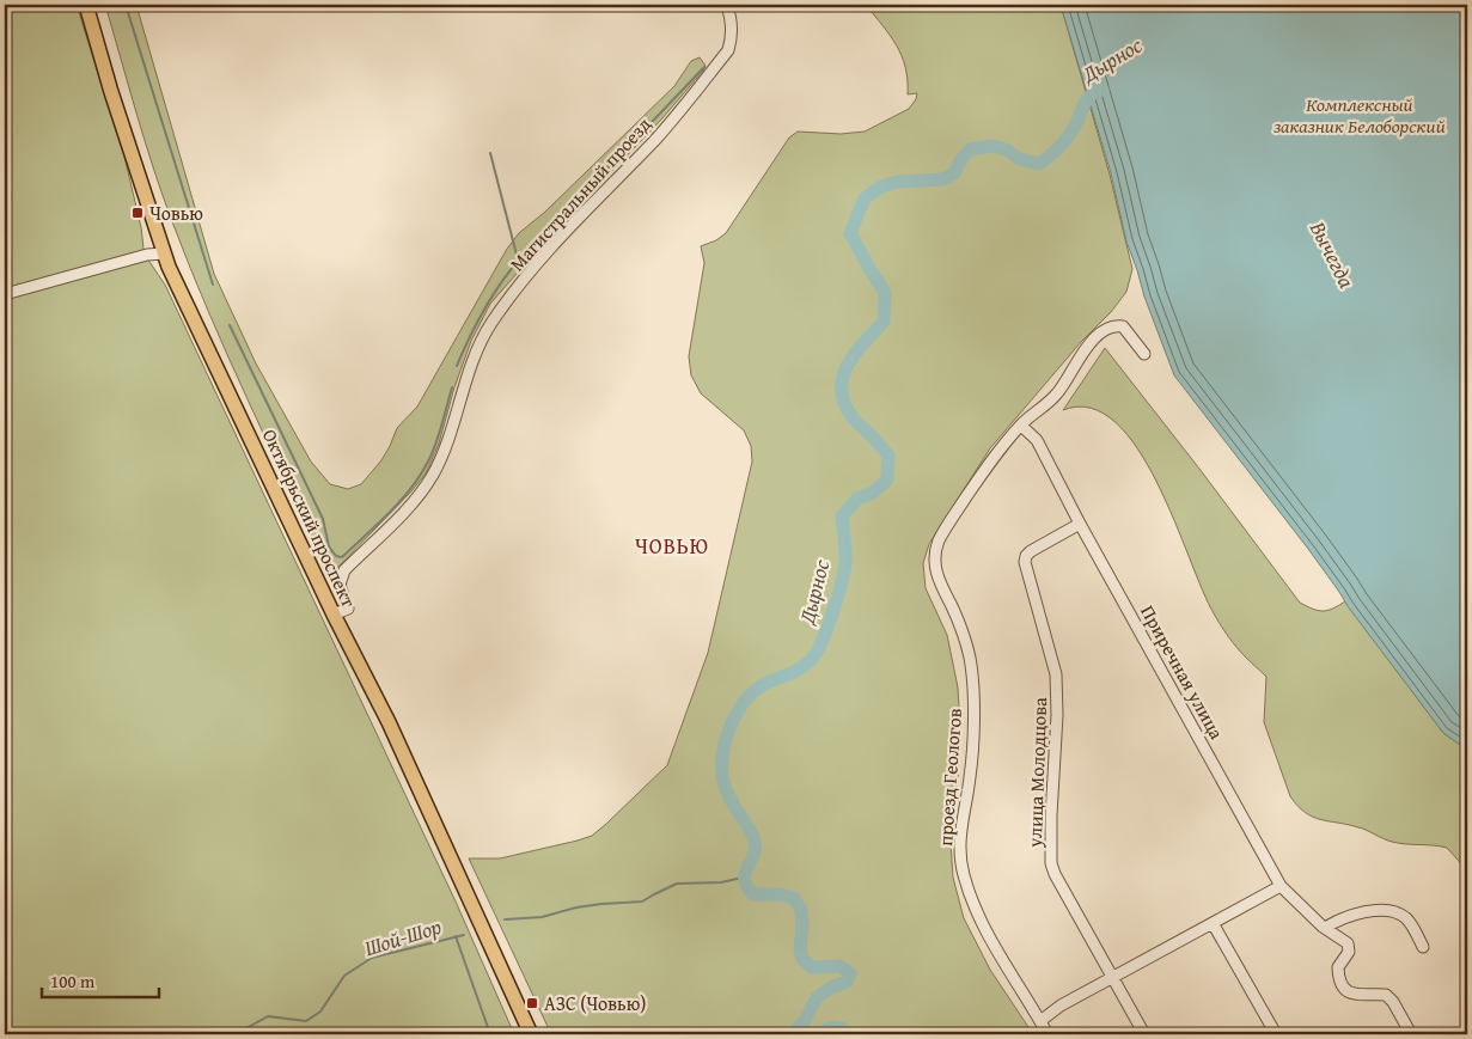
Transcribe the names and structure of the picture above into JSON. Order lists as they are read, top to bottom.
{
  "streets": {
    "main road": ["Октябрьский проспект"],
    "street": [
      "Магистральный проезд",
      "Приречная улица",
      "улица Молодцова",
      "проезд Геологов"
    ]
  },
  "crossings": [
    ["Магистральный проезд", "Октябрьский проспект"],
    ["Приречная улица", "улица Молодцова"],
    ["Приречная улица", "проезд Геологов"]
  ],
  "districts": ["ЧОВЬЮ"],
  "water": ["Дырнос", "Вычегда", "Шой-Шор"],
  "parks": ["Комплексный заказник Белоборский"],
  "places": {
    "transit": ["Човью", "АЗС (Човью)"]
  },
  "scale_bar": "100 m"
}
